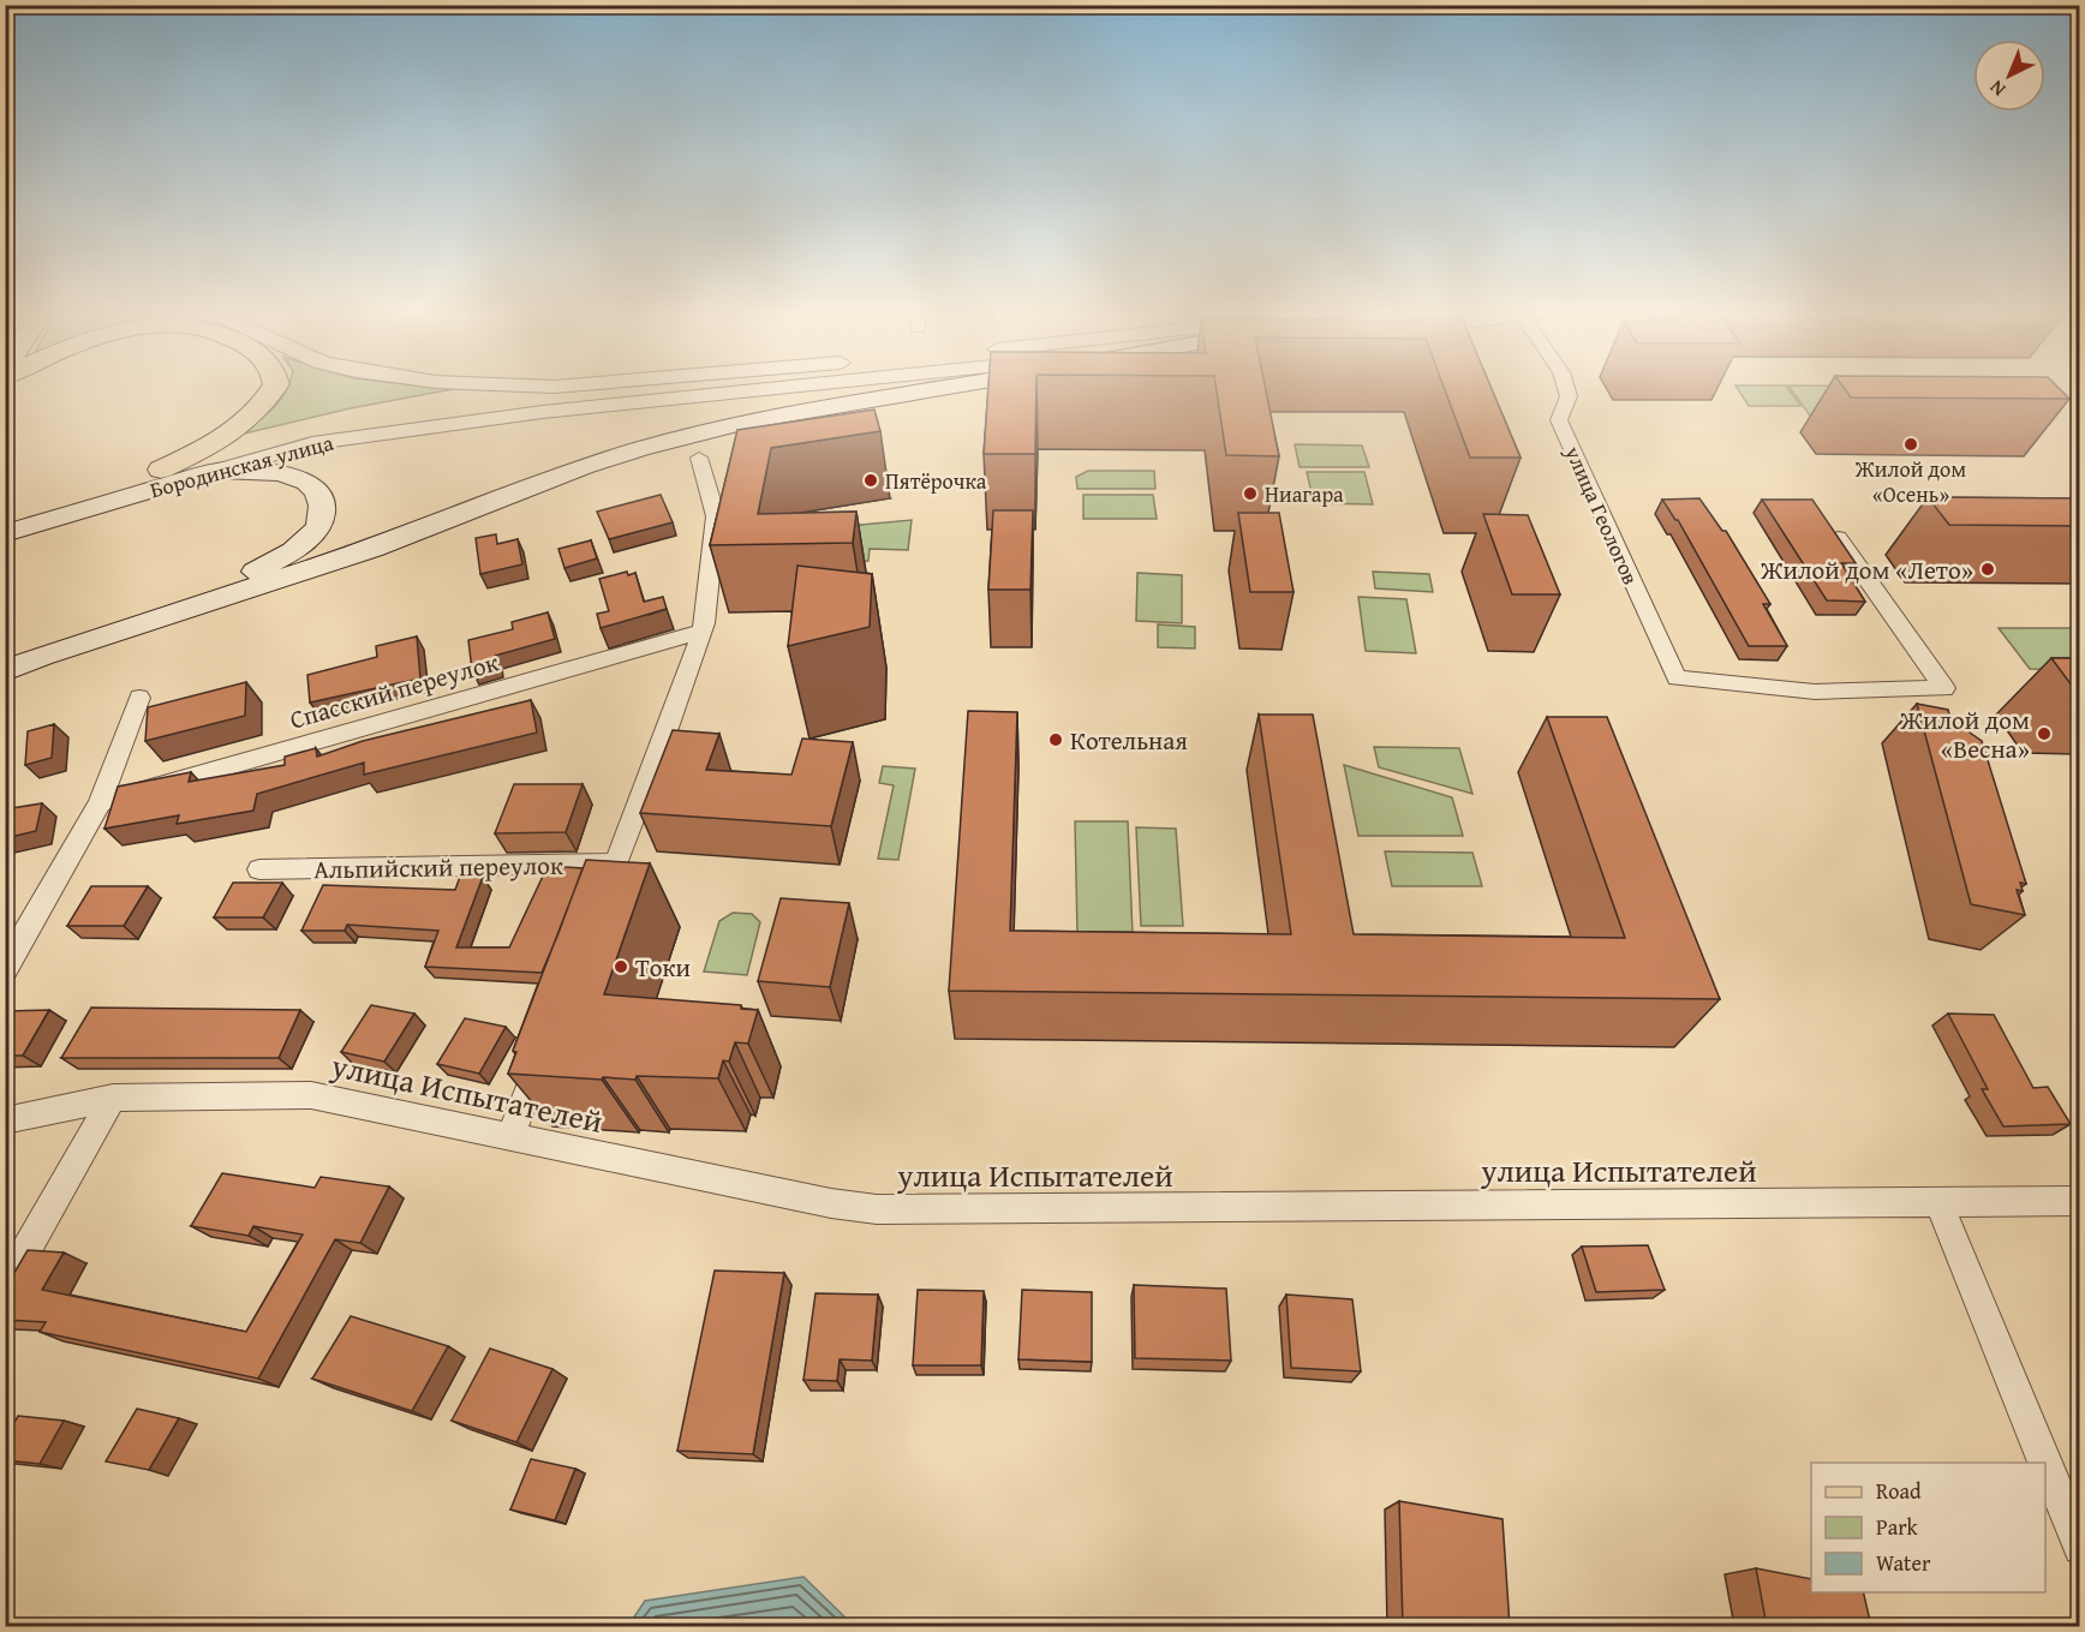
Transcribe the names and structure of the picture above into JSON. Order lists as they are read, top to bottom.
{
  "streets": {
    "main road": ["Бородинская улица"],
    "street": [
      "улица Геологов",
      "Спасский переулок",
      "Альпийский переулок",
      "улица Испытателей"
    ]
  },
  "places": [
    "Жилой дом «Осень»",
    "Пятёрочка",
    "Ниагара",
    "Жилой дом «Лето»",
    "Жилой дом «Весна»",
    "Котельная",
    "Токи"
  ],
  "legend": ["Road", "Park", "Water"],
  "north": "bottom left"
}
